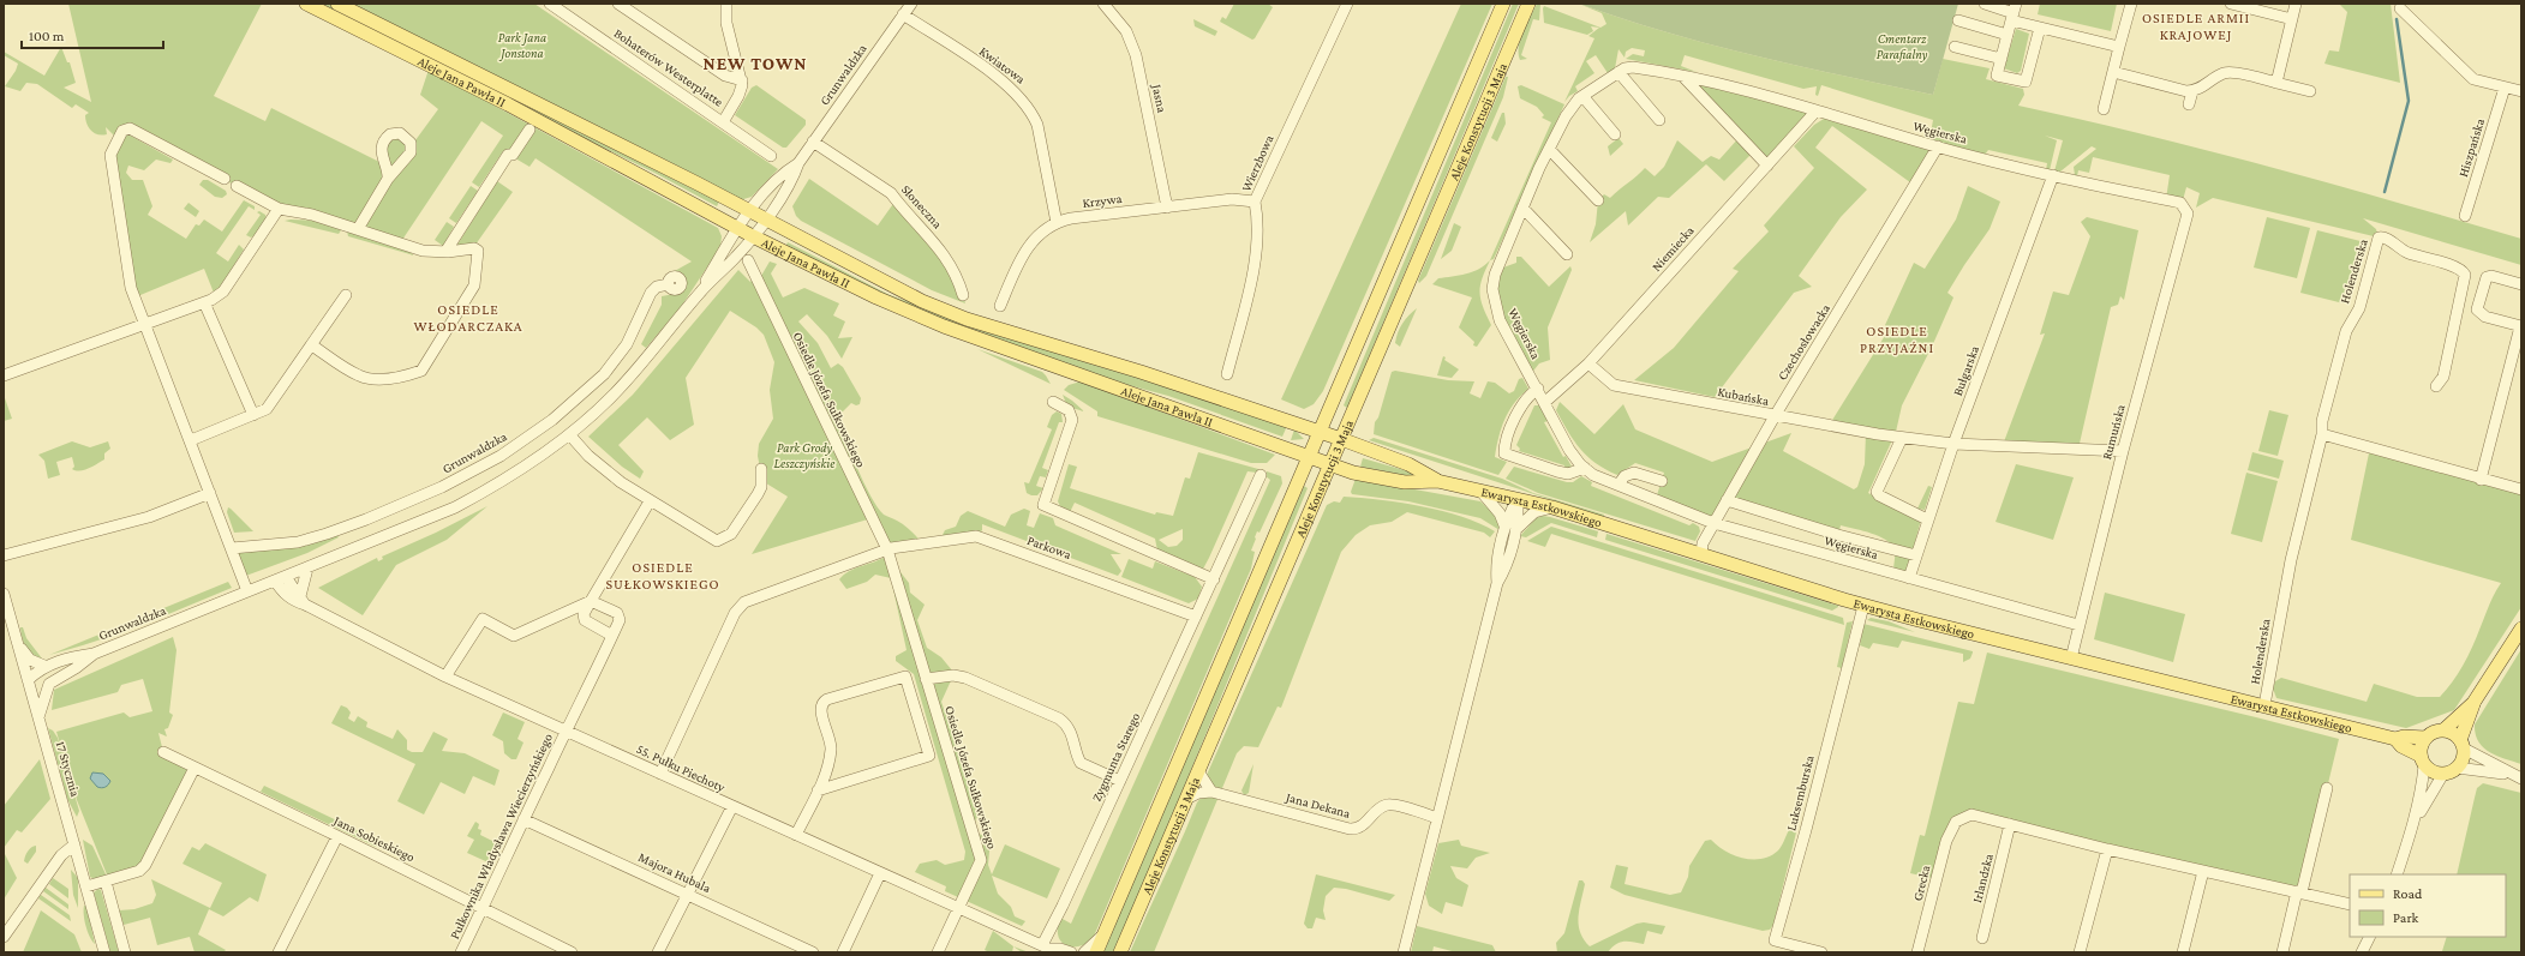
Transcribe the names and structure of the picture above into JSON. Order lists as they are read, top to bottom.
{
  "streets": {
    "main road": ["Aleje Jana Pawła II", "Aleje Konstytucji 3 Maja", "Ewarysta Estkowskiego"],
    "street": [
      "Kwiatowa",
      "Bohaterów Westerplatte",
      "Grunwaldzka",
      "Jasna",
      "Węgierska",
      "Hiszpańska",
      "Wierzbowa",
      "Krzywa",
      "Słoneczna",
      "Niemiecka",
      "Holenderska",
      "Czechosłowacka",
      "Bułgarska",
      "Kubańska",
      "Osiedle Józefa Sułkowskiego",
      "Rumuńska",
      "Parkowa",
      "Zygmunta Starego",
      "55. Pułku Piechoty",
      "17 Stycznia",
      "Luksemburska",
      "Jana Dekana",
      "Pułkownika Władysława Wiecierzyńskiego",
      "Jana Sobieskiego",
      "Majora Hubala",
      "Irlandzka",
      "Grecka"
    ]
  },
  "crossings": [
    ["Kwiatowa", "Grunwaldzka"],
    ["Kwiatowa", "Krzywa"],
    ["Grunwaldzka", "Aleje Jana Pawła II"],
    ["Grunwaldzka", "Słoneczna"],
    ["Grunwaldzka", "55. Pułku Piechoty"],
    ["Grunwaldzka", "17 Stycznia"],
    ["Aleje Jana Pawła II", "Aleje Konstytucji 3 Maja"],
    ["Aleje Jana Pawła II", "Ewarysta Estkowskiego"],
    ["Jasna", "Krzywa"],
    ["Aleje Konstytucji 3 Maja", "Ewarysta Estkowskiego"],
    ["Węgierska", "Niemiecka"],
    ["Węgierska", "Czechosłowacka"],
    ["Węgierska", "Bułgarska"],
    ["Węgierska", "Rumuńska"],
    ["Wierzbowa", "Krzywa"],
    ["Niemiecka", "Kubańska"],
    ["Holenderska", "Ewarysta Estkowskiego"],
    ["Czechosłowacka", "Kubańska"],
    ["Czechosłowacka", "Ewarysta Estkowskiego"],
    ["Bułgarska", "Kubańska"],
    ["Kubańska", "Rumuńska"],
    ["Osiedle Józefa Sułkowskiego", "Parkowa"],
    ["Osiedle Józefa Sułkowskiego", "55. Pułku Piechoty"],
    ["Rumuńska", "Ewarysta Estkowskiego"],
    ["Ewarysta Estkowskiego", "Luksemburska"],
    ["Parkowa", "Zygmunta Starego"],
    ["Zygmunta Starego", "55. Pułku Piechoty"],
    ["55. Pułku Piechoty", "Pułkownika Władysława Wiecierzyńskiego"],
    ["Pułkownika Władysława Wiecierzyńskiego", "Jana Sobieskiego"],
    ["Pułkownika Władysława Wiecierzyńskiego", "Majora Hubala"],
    ["Irlandzka", "Grecka"]
  ],
  "districts": [
    "OSIEDLE ARMII KRAJOWEJ",
    "NEW TOWN",
    "OSIEDLE WŁODARCZAKA",
    "OSIEDLE PRZYJAŹNI",
    "OSIEDLE SUŁKOWSKIEGO"
  ],
  "parks": ["Park Jana Jonstona", "Cmentarz Parafialny", "Park Grody Leszczyńskie"],
  "legend": ["Road", "Park"],
  "scale_bar": "100 m"
}
